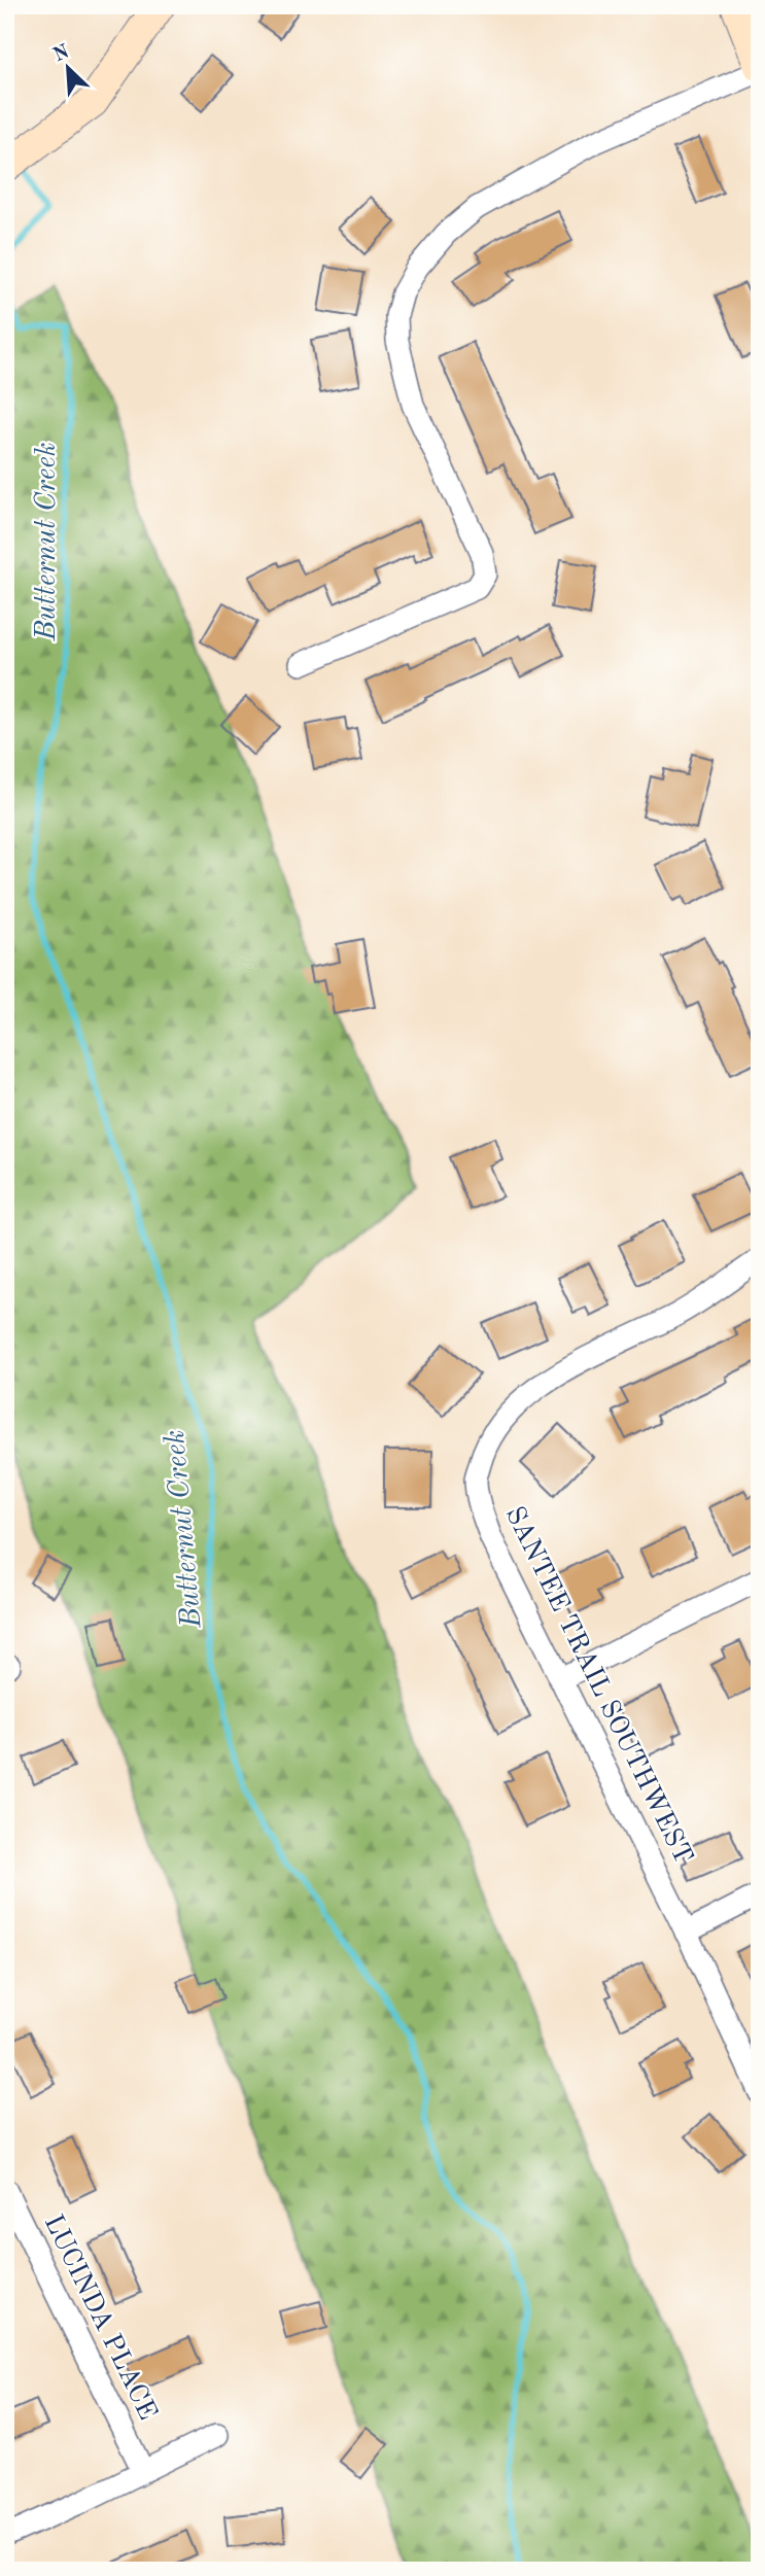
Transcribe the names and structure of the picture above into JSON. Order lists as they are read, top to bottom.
{
  "streets": {
    "street": ["SANTEE TRAIL SOUTHWEST", "LUCINDA PLACE"]
  },
  "water": ["Butternut Creek"],
  "north": "top left"
}
